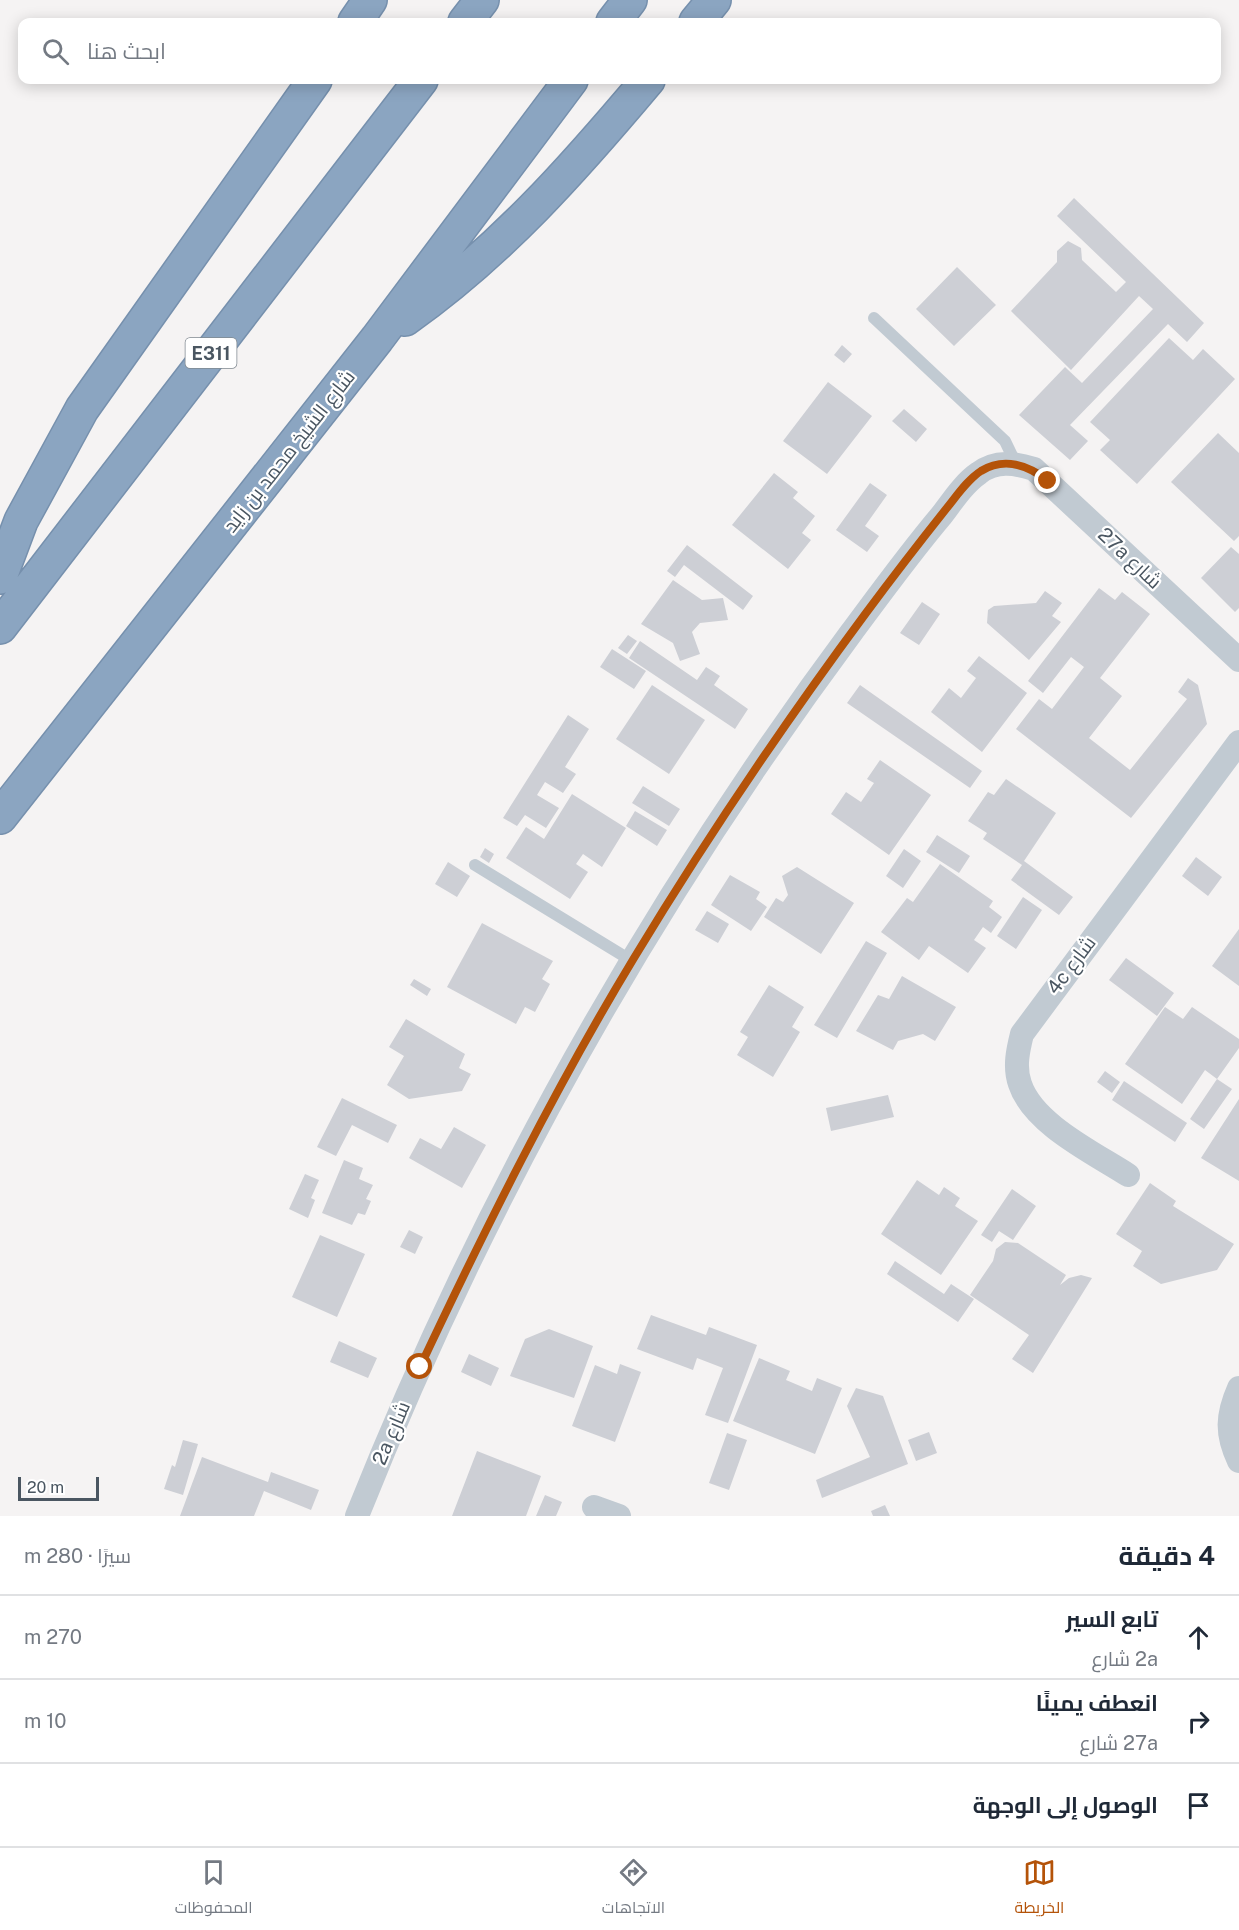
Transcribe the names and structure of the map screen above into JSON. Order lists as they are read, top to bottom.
{
  "streets": {
    "highway": ["E311", "شارع الشيخ محمد بن زايد"],
    "street": ["27a شارع", "4c شارع", "2a شارع"]
  },
  "crossings": [
    ["27a شارع", "2a شارع"]
  ],
  "scale_bar": "20 m",
  "page": {
    "search": "ابحث هنا",
    "scale": "20 m",
    "heading": ["4 دقيقة", "سيرًا · 280 m"],
    "list": [
      ["تابع السير", "2a شارع", "270 m"],
      ["انعطف يمينًا", "27a شارع", "10 m"],
      "الوصول إلى الوجهة"
    ],
    "nav": ["الخريطة", "الاتجاهات", "المحفوظات"]
  }
}
